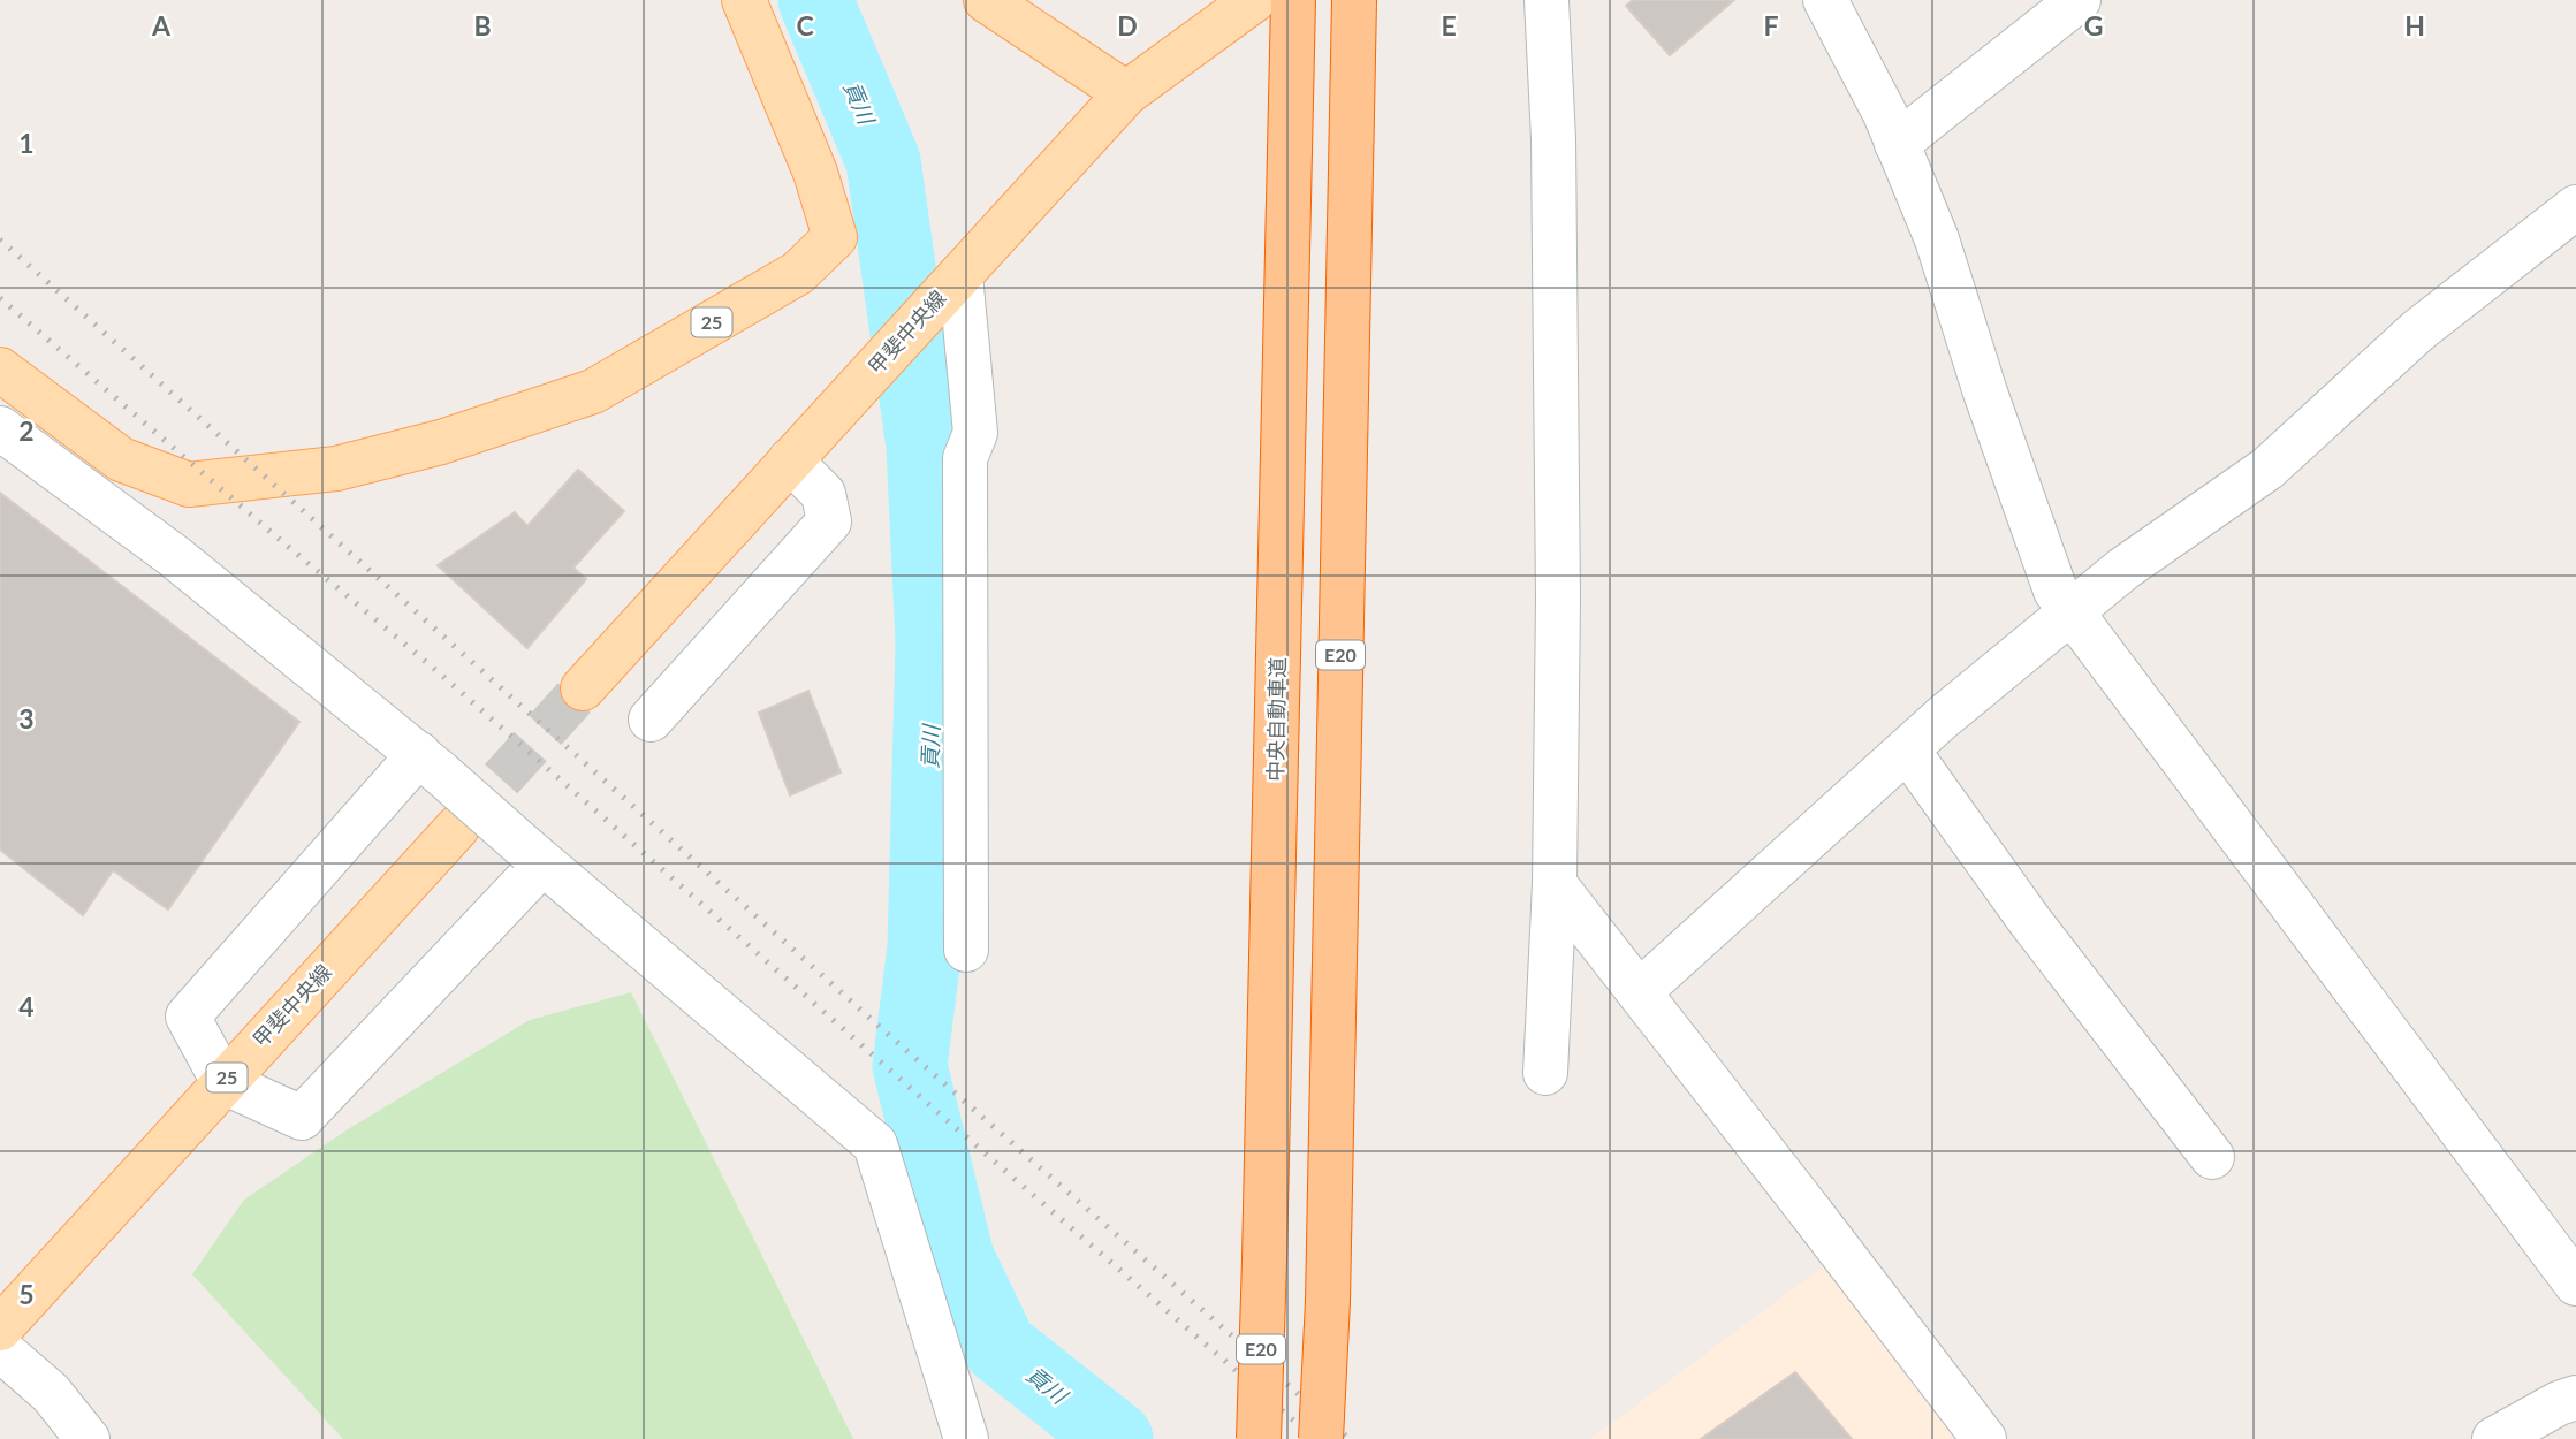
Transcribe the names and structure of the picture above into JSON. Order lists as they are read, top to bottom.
{
  "streets": {
    "highway": ["E20", "中央自動車道"],
    "main road": ["25", "甲斐中央線"]
  },
  "water": ["貢川"],
  "grid": {
    "columns": [
      "A",
      "B",
      "C",
      "D",
      "E",
      "F",
      "G",
      "H"
    ],
    "rows": [
      "1",
      "2",
      "3",
      "4",
      "5"
    ]
  }
}
